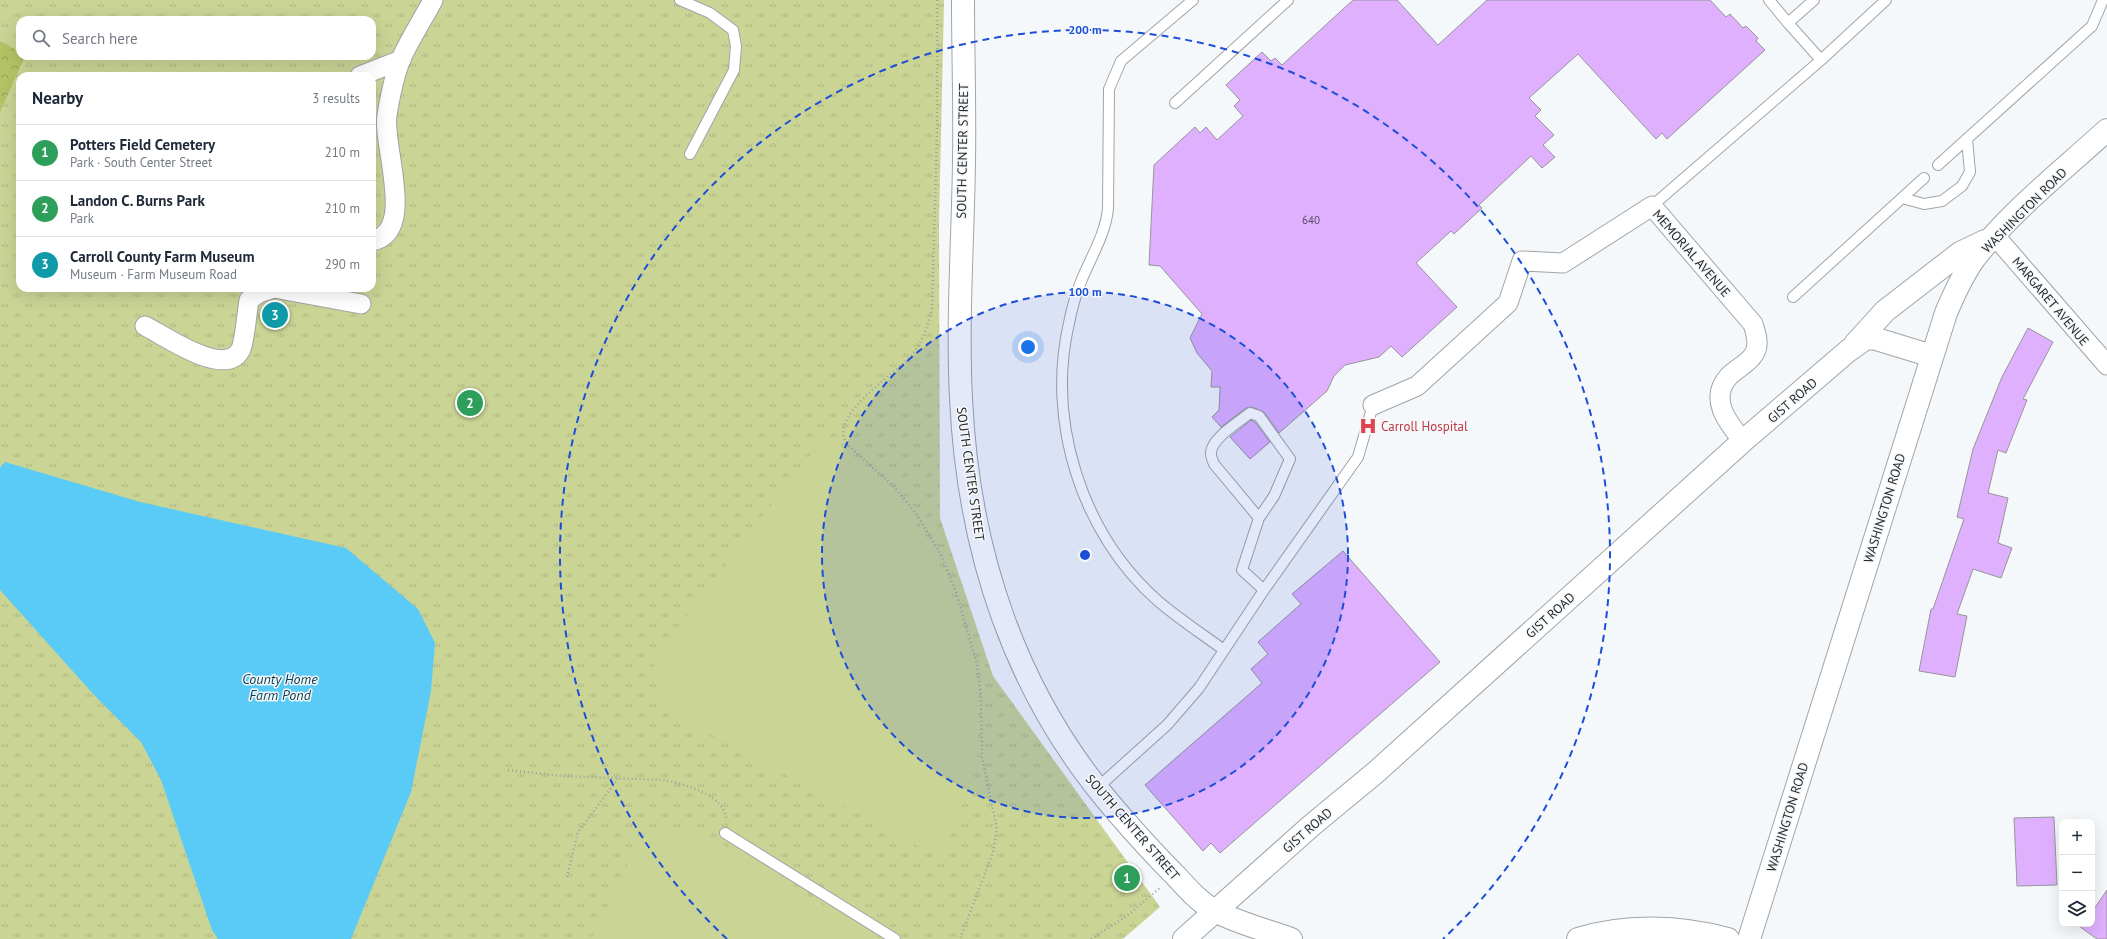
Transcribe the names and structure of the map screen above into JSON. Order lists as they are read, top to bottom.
{
  "streets": {
    "street": [
      "SOUTH CENTER STREET",
      "WASHINGTON ROAD",
      "MEMORIAL AVENUE",
      "MARGARET AVENUE",
      "GIST ROAD"
    ]
  },
  "crossings": [
    ["SOUTH CENTER STREET", "GIST ROAD"],
    ["WASHINGTON ROAD", "MARGARET AVENUE"],
    ["WASHINGTON ROAD", "GIST ROAD"],
    ["MEMORIAL AVENUE", "GIST ROAD"]
  ],
  "water": ["County Home Farm Pond"],
  "places": {
    "hospital": ["Carroll Hospital"]
  },
  "house_numbers": ["640"],
  "page": {
    "search": "Search here",
    "heading": ["Nearby", "3 results"],
    "list": [
      {
        "mark": "1",
        "name": "Potters Field Cemetery",
        "note": "Park · South Center Street",
        "value": "210 m"
      },
      {
        "mark": "2",
        "name": "Landon C. Burns Park",
        "note": "Park",
        "value": "210 m"
      },
      {
        "mark": "3",
        "name": "Carroll County Farm Museum",
        "note": "Museum · Farm Museum Road",
        "value": "290 m"
      }
    ],
    "pins": ["3", "2", "1"],
    "map_buttons": ["+", "−"]
  },
  "rings": ["200 m", "100 m"]
}
